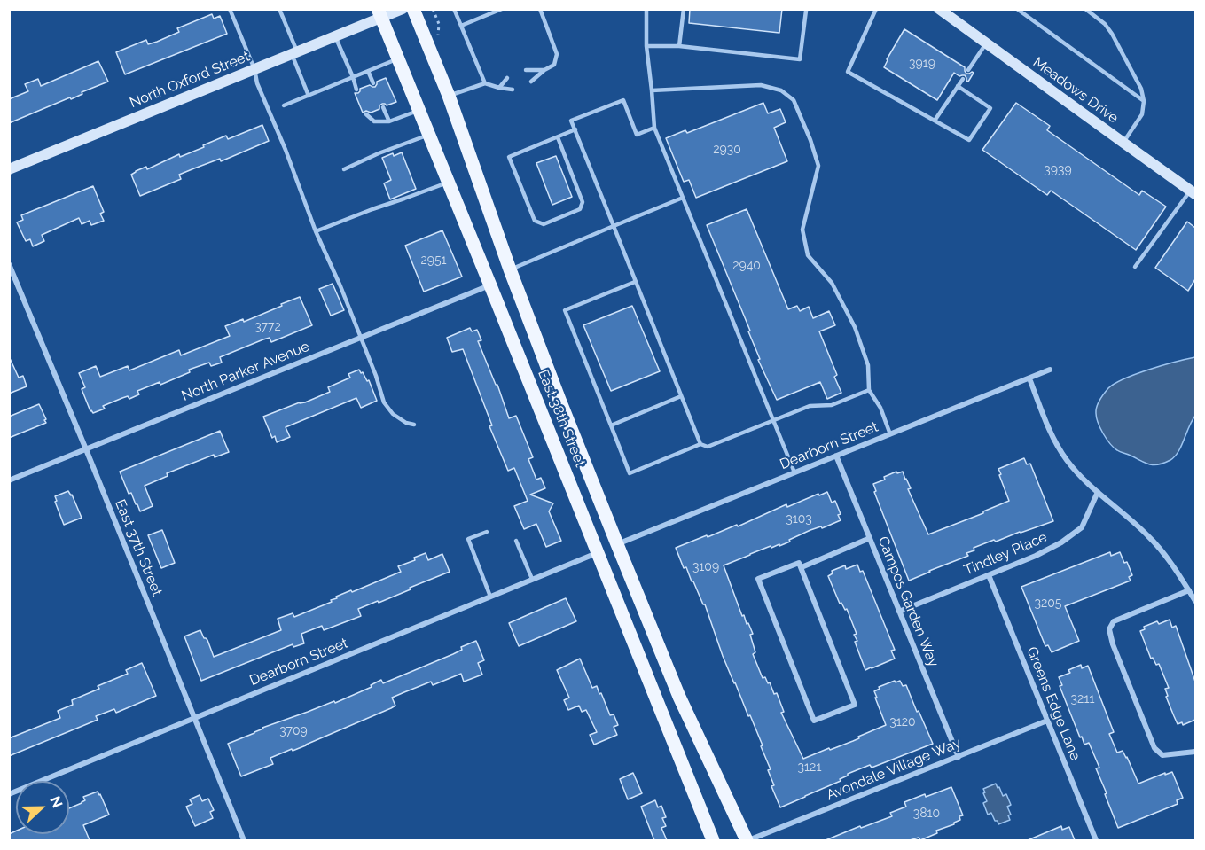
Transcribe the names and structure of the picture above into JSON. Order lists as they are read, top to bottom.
{
  "streets": {
    "main road": ["East 38th Street"],
    "street": [
      "North Oxford Street",
      "Meadows Drive",
      "North Parker Avenue",
      "Dearborn Street",
      "East 37th Street",
      "Tindley Place",
      "Campos Garden Way",
      "Greens Edge Lane",
      "Avondale Village Way"
    ]
  },
  "crossings": [
    ["North Oxford Street", "East 38th Street"],
    ["North Parker Avenue", "East 38th Street"],
    ["North Parker Avenue", "East 37th Street"],
    ["East 38th Street", "Dearborn Street"],
    ["East 38th Street", "Avondale Village Way"],
    ["Dearborn Street", "East 37th Street"],
    ["Dearborn Street", "Campos Garden Way"],
    ["Tindley Place", "Campos Garden Way"],
    ["Tindley Place", "Greens Edge Lane"],
    ["Campos Garden Way", "Avondale Village Way"],
    ["Greens Edge Lane", "Avondale Village Way"]
  ],
  "house_numbers": [
    "3919",
    "2930",
    "3939",
    "2951",
    "2940",
    "3772",
    "3103",
    "3109",
    "3205",
    "3211",
    "3120",
    "3709",
    "3121",
    "3810"
  ],
  "north": "right"
}
